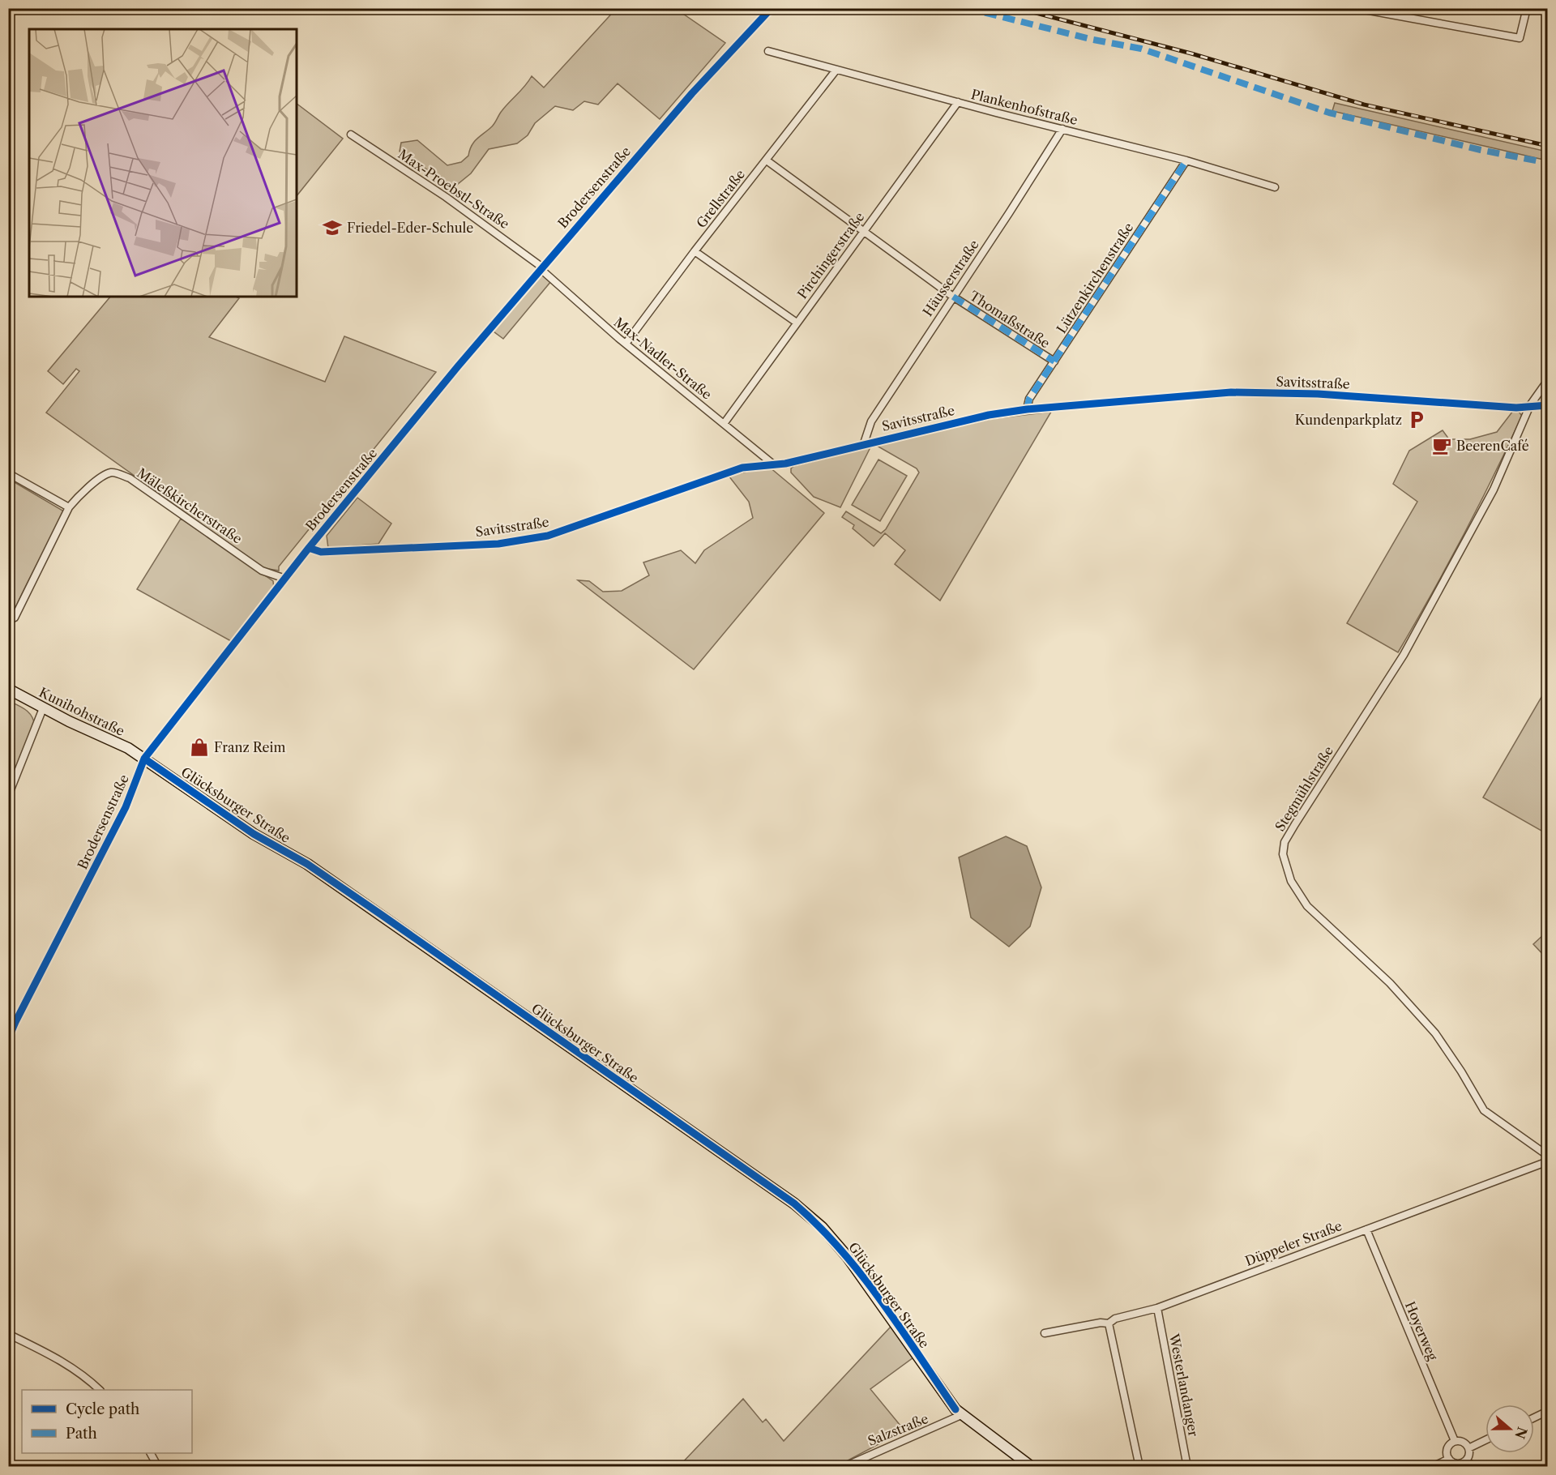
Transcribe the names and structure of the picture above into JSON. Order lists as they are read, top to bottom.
{
  "streets": {
    "street": [
      "Plankenhofstraße",
      "Brodersenstraße",
      "Max-Proebstl-Straße",
      "Grellstraße",
      "Pirchingerstraße",
      "Häusserstraße",
      "Lützenkirchenstraße",
      "Thomaßstraße",
      "Max-Nadler-Straße",
      "Savitsstraße",
      "Mäleßkircherstraße",
      "Kunihohstraße",
      "Stegmühlstraße",
      "Glücksburger Straße",
      "Düppeler Straße",
      "Hoyerweg",
      "Westerlandanger",
      "Salzstraße"
    ]
  },
  "crossings": [
    ["Plankenhofstraße", "Grellstraße"],
    ["Plankenhofstraße", "Pirchingerstraße"],
    ["Plankenhofstraße", "Häusserstraße"],
    ["Plankenhofstraße", "Lützenkirchenstraße"],
    ["Brodersenstraße", "Max-Proebstl-Straße"],
    ["Brodersenstraße", "Max-Nadler-Straße"],
    ["Brodersenstraße", "Savitsstraße"],
    ["Brodersenstraße", "Mäleßkircherstraße"],
    ["Brodersenstraße", "Kunihohstraße"],
    ["Brodersenstraße", "Glücksburger Straße"],
    ["Max-Proebstl-Straße", "Max-Nadler-Straße"],
    ["Grellstraße", "Thomaßstraße"],
    ["Grellstraße", "Max-Nadler-Straße"],
    ["Pirchingerstraße", "Thomaßstraße"],
    ["Pirchingerstraße", "Max-Nadler-Straße"],
    ["Häusserstraße", "Thomaßstraße"],
    ["Häusserstraße", "Savitsstraße"],
    ["Lützenkirchenstraße", "Thomaßstraße"],
    ["Lützenkirchenstraße", "Savitsstraße"],
    ["Max-Nadler-Straße", "Savitsstraße"],
    ["Savitsstraße", "Stegmühlstraße"],
    ["Kunihohstraße", "Glücksburger Straße"],
    ["Glücksburger Straße", "Salzstraße"],
    ["Düppeler Straße", "Hoyerweg"],
    ["Düppeler Straße", "Westerlandanger"]
  ],
  "places": {
    "school or university": ["Friedel-Eder-Schule"],
    "parking": ["Kundenparkplatz"],
    "cafe": ["BeerenCafé"],
    "shop": ["Franz Reim"]
  },
  "legend": ["Cycle path", "Path"],
  "north": "right"
}
